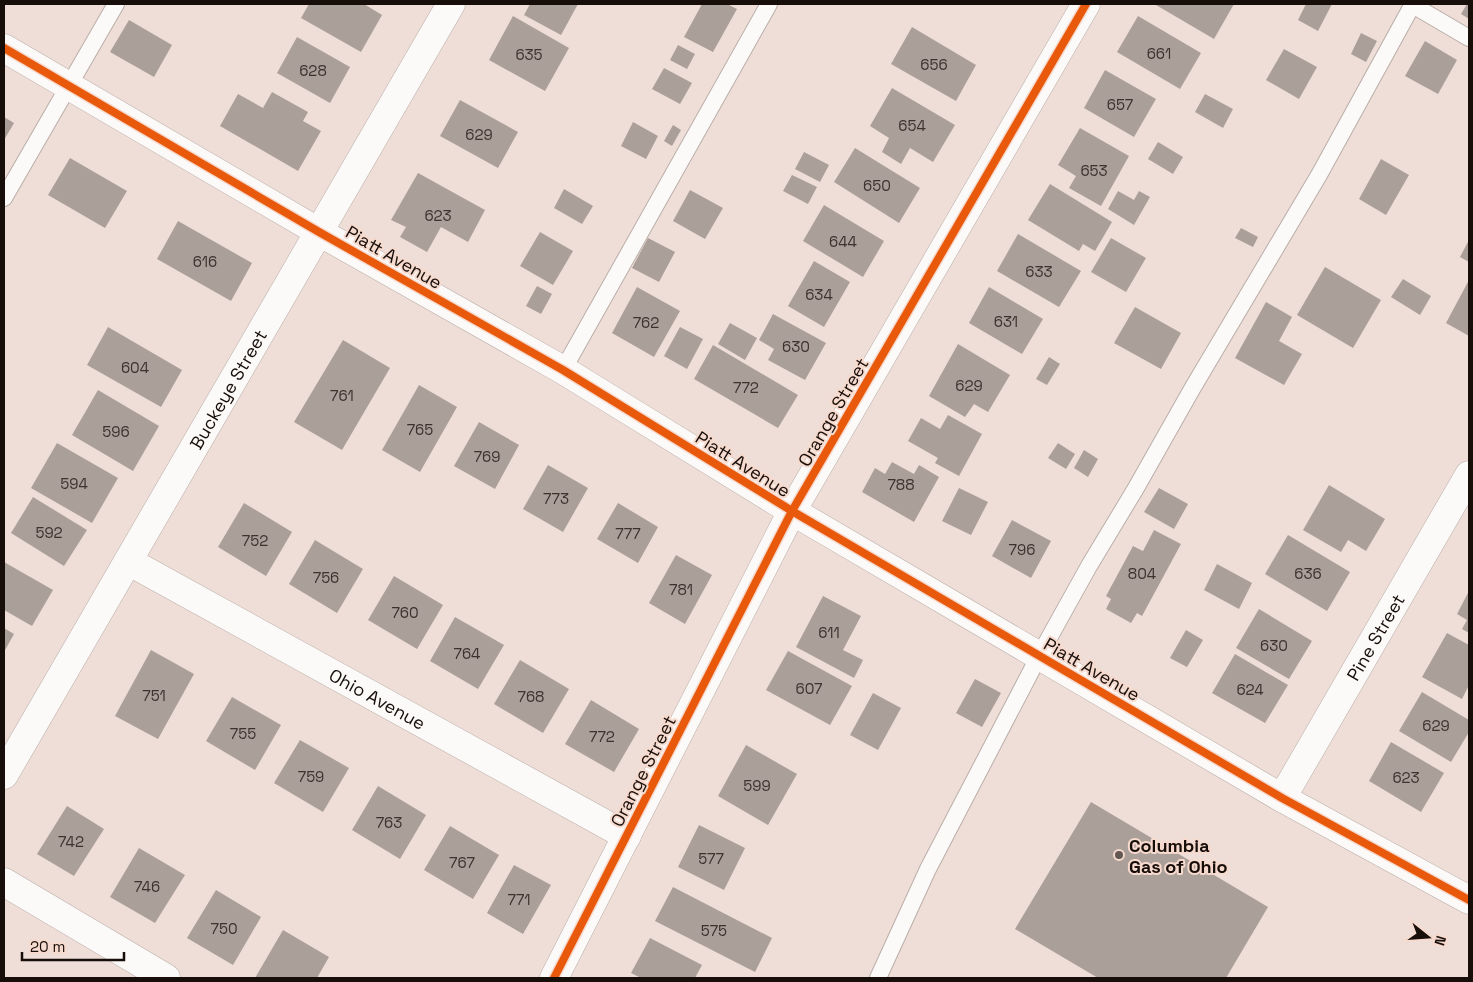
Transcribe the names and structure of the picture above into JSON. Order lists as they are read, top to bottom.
{
  "streets": {
    "street": [
      "Piatt Avenue",
      "Buckeye Street",
      "Orange Street",
      "Pine Street",
      "Ohio Avenue"
    ]
  },
  "crossings": [
    ["Piatt Avenue", "Buckeye Street"],
    ["Piatt Avenue", "Orange Street"],
    ["Piatt Avenue", "Pine Street"],
    ["Buckeye Street", "Ohio Avenue"],
    ["Orange Street", "Ohio Avenue"]
  ],
  "places": ["Columbia Gas of Ohio"],
  "house_numbers": [
    "661",
    "635",
    "656",
    "628",
    "657",
    "654",
    "629",
    "653",
    "650",
    "623",
    "644",
    "616",
    "633",
    "634",
    "631",
    "762",
    "630",
    "604",
    "629",
    "772",
    "761",
    "765",
    "596",
    "769",
    "594",
    "788",
    "773",
    "592",
    "777",
    "752",
    "796",
    "804",
    "636",
    "756",
    "781",
    "760",
    "611",
    "630",
    "764",
    "607",
    "624",
    "751",
    "768",
    "629",
    "755",
    "772",
    "759",
    "623",
    "599",
    "763",
    "742",
    "577",
    "767",
    "746",
    "771",
    "750",
    "575"
  ],
  "scale_bar": "20 m",
  "north": "right"
}
